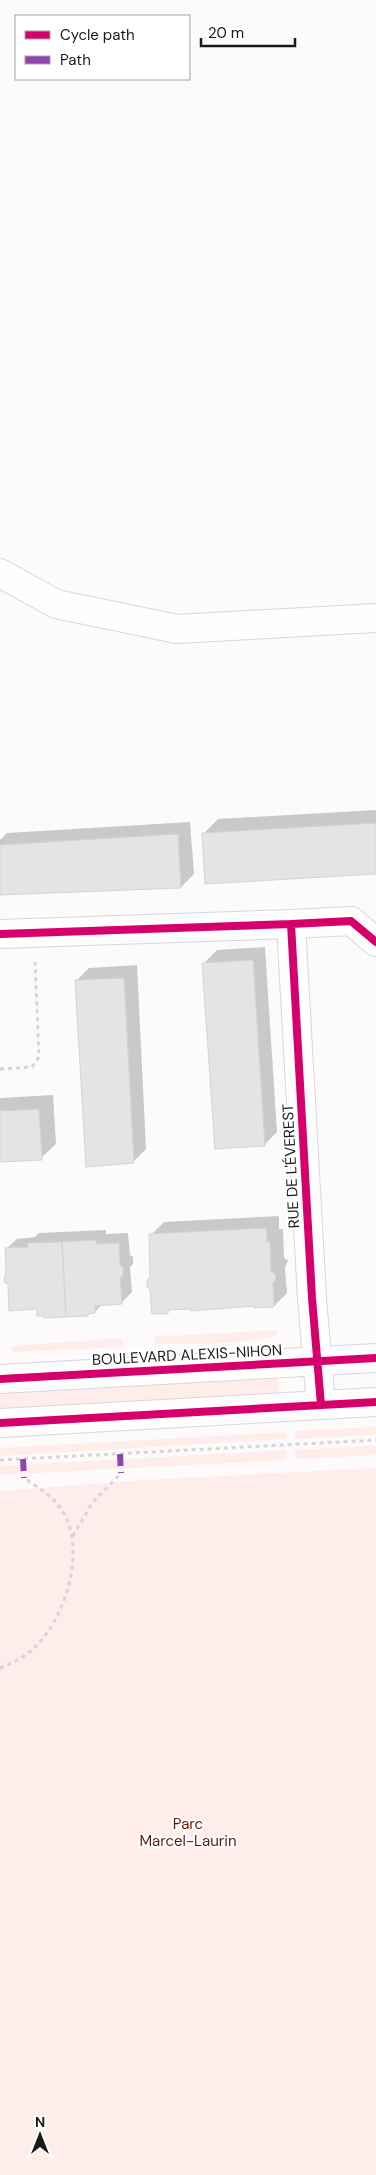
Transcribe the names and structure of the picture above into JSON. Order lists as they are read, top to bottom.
{
  "streets": {
    "street": ["RUE DE L'ÉVEREST", "BOULEVARD ALEXIS-NIHON"]
  },
  "crossings": [
    ["RUE DE L'ÉVEREST", "BOULEVARD ALEXIS-NIHON"]
  ],
  "parks": ["Parc Marcel-Laurin"],
  "legend": ["Cycle path", "Path"],
  "scale_bar": "20 m",
  "north": "top"
}
